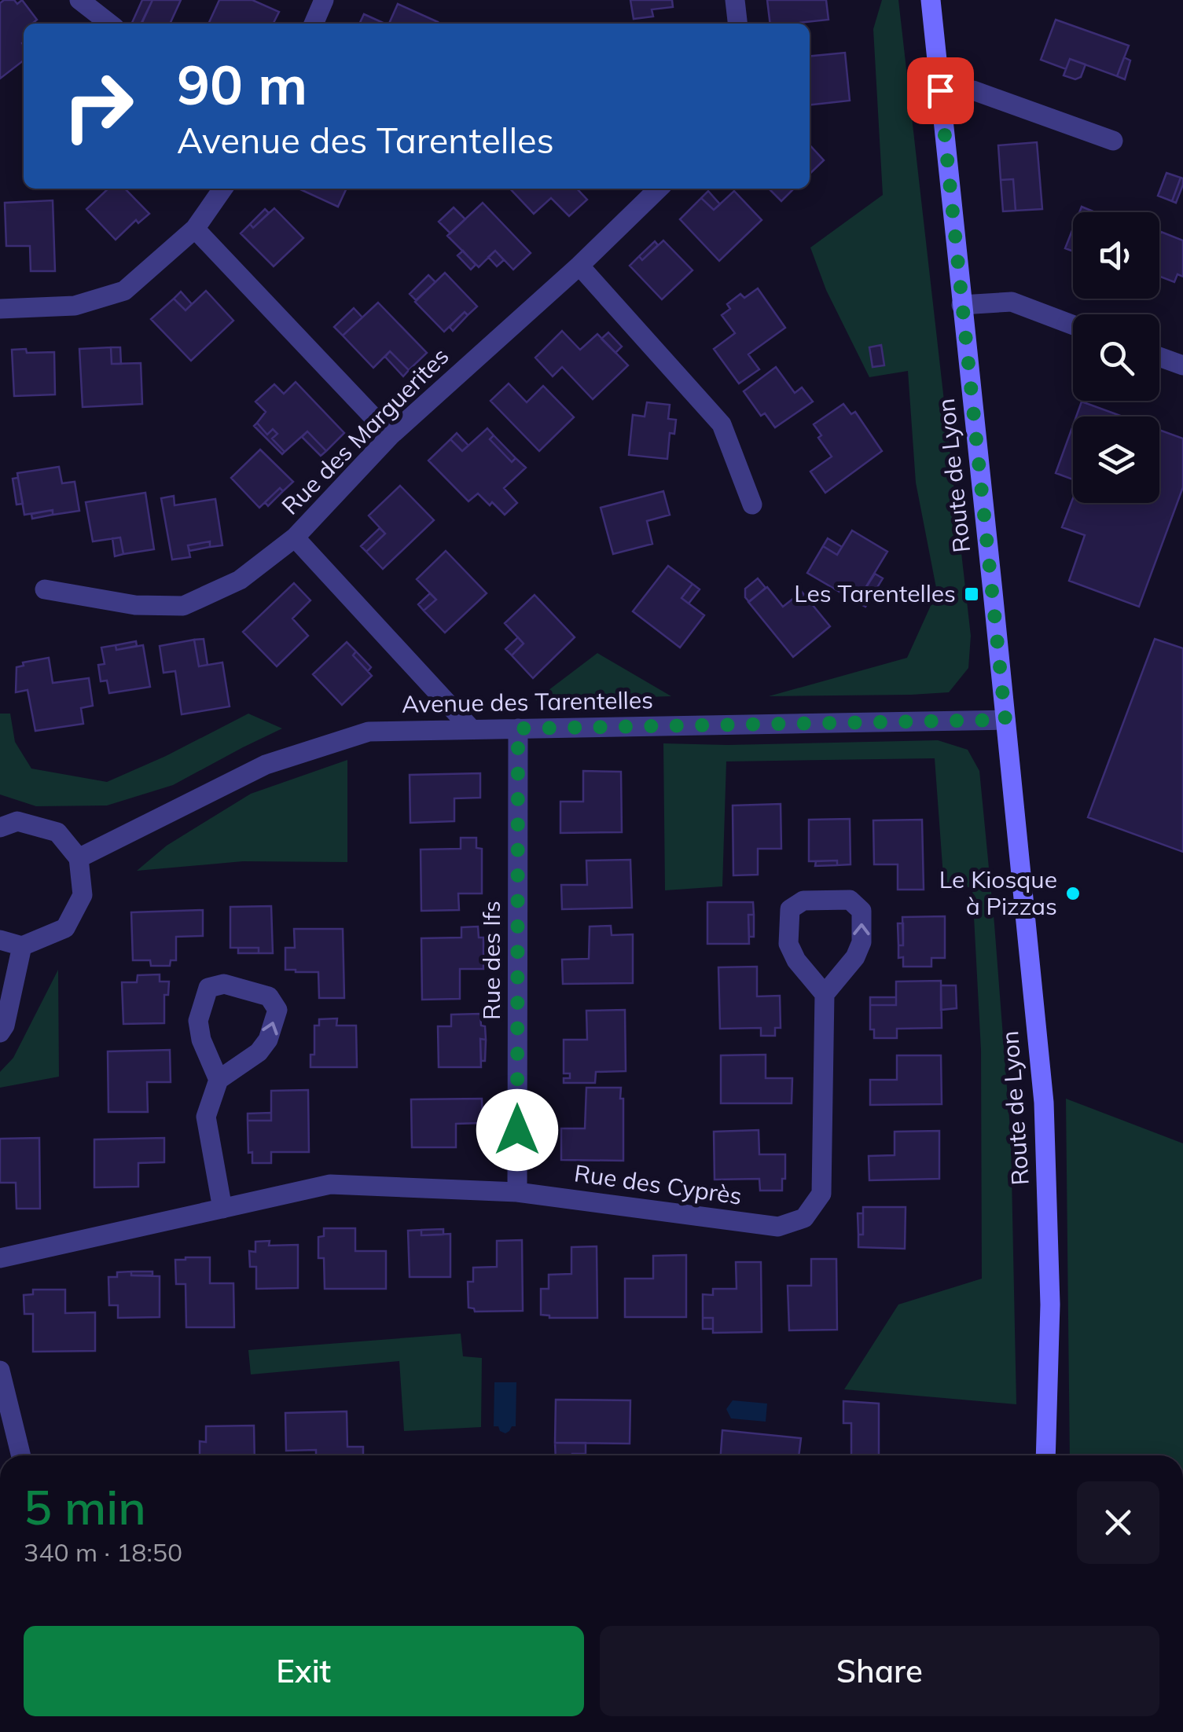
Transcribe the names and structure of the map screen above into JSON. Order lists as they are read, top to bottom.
{
  "streets": {
    "street": [
      "Rue des Marguerites",
      "Route de Lyon",
      "Avenue des Tarentelles",
      "Rue des Ifs",
      "Rue des Cyprès"
    ]
  },
  "crossings": [
    ["Rue des Marguerites", "Avenue des Tarentelles"],
    ["Route de Lyon", "Avenue des Tarentelles"],
    ["Avenue des Tarentelles", "Rue des Ifs"],
    ["Rue des Ifs", "Rue des Cyprès"]
  ],
  "places": {
    "transit": ["Les Tarentelles"],
    "other": ["Le Kiosque à Pizzas"]
  },
  "page": {
    "turn": ["90 m", "Avenue des Tarentelles"],
    "heading": ["5 min", "340 m · 18:50"],
    "buttons": ["Exit", "Share"]
  }
}
